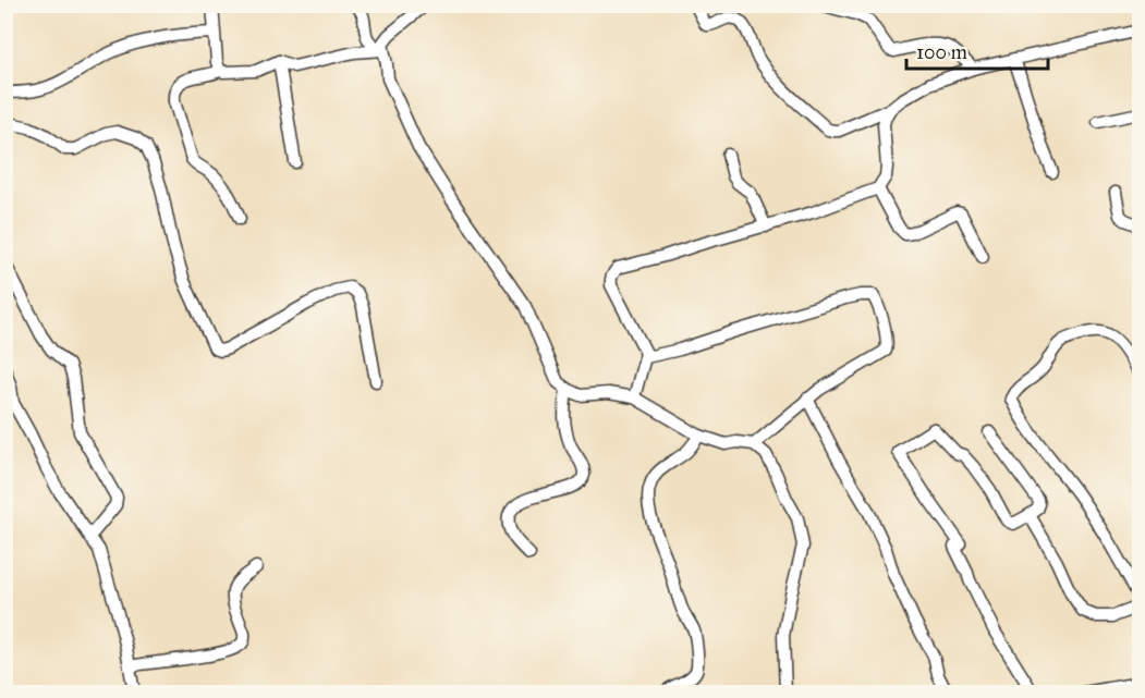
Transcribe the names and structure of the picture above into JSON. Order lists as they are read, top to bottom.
{
  "scale_bar": "100 m"
}
